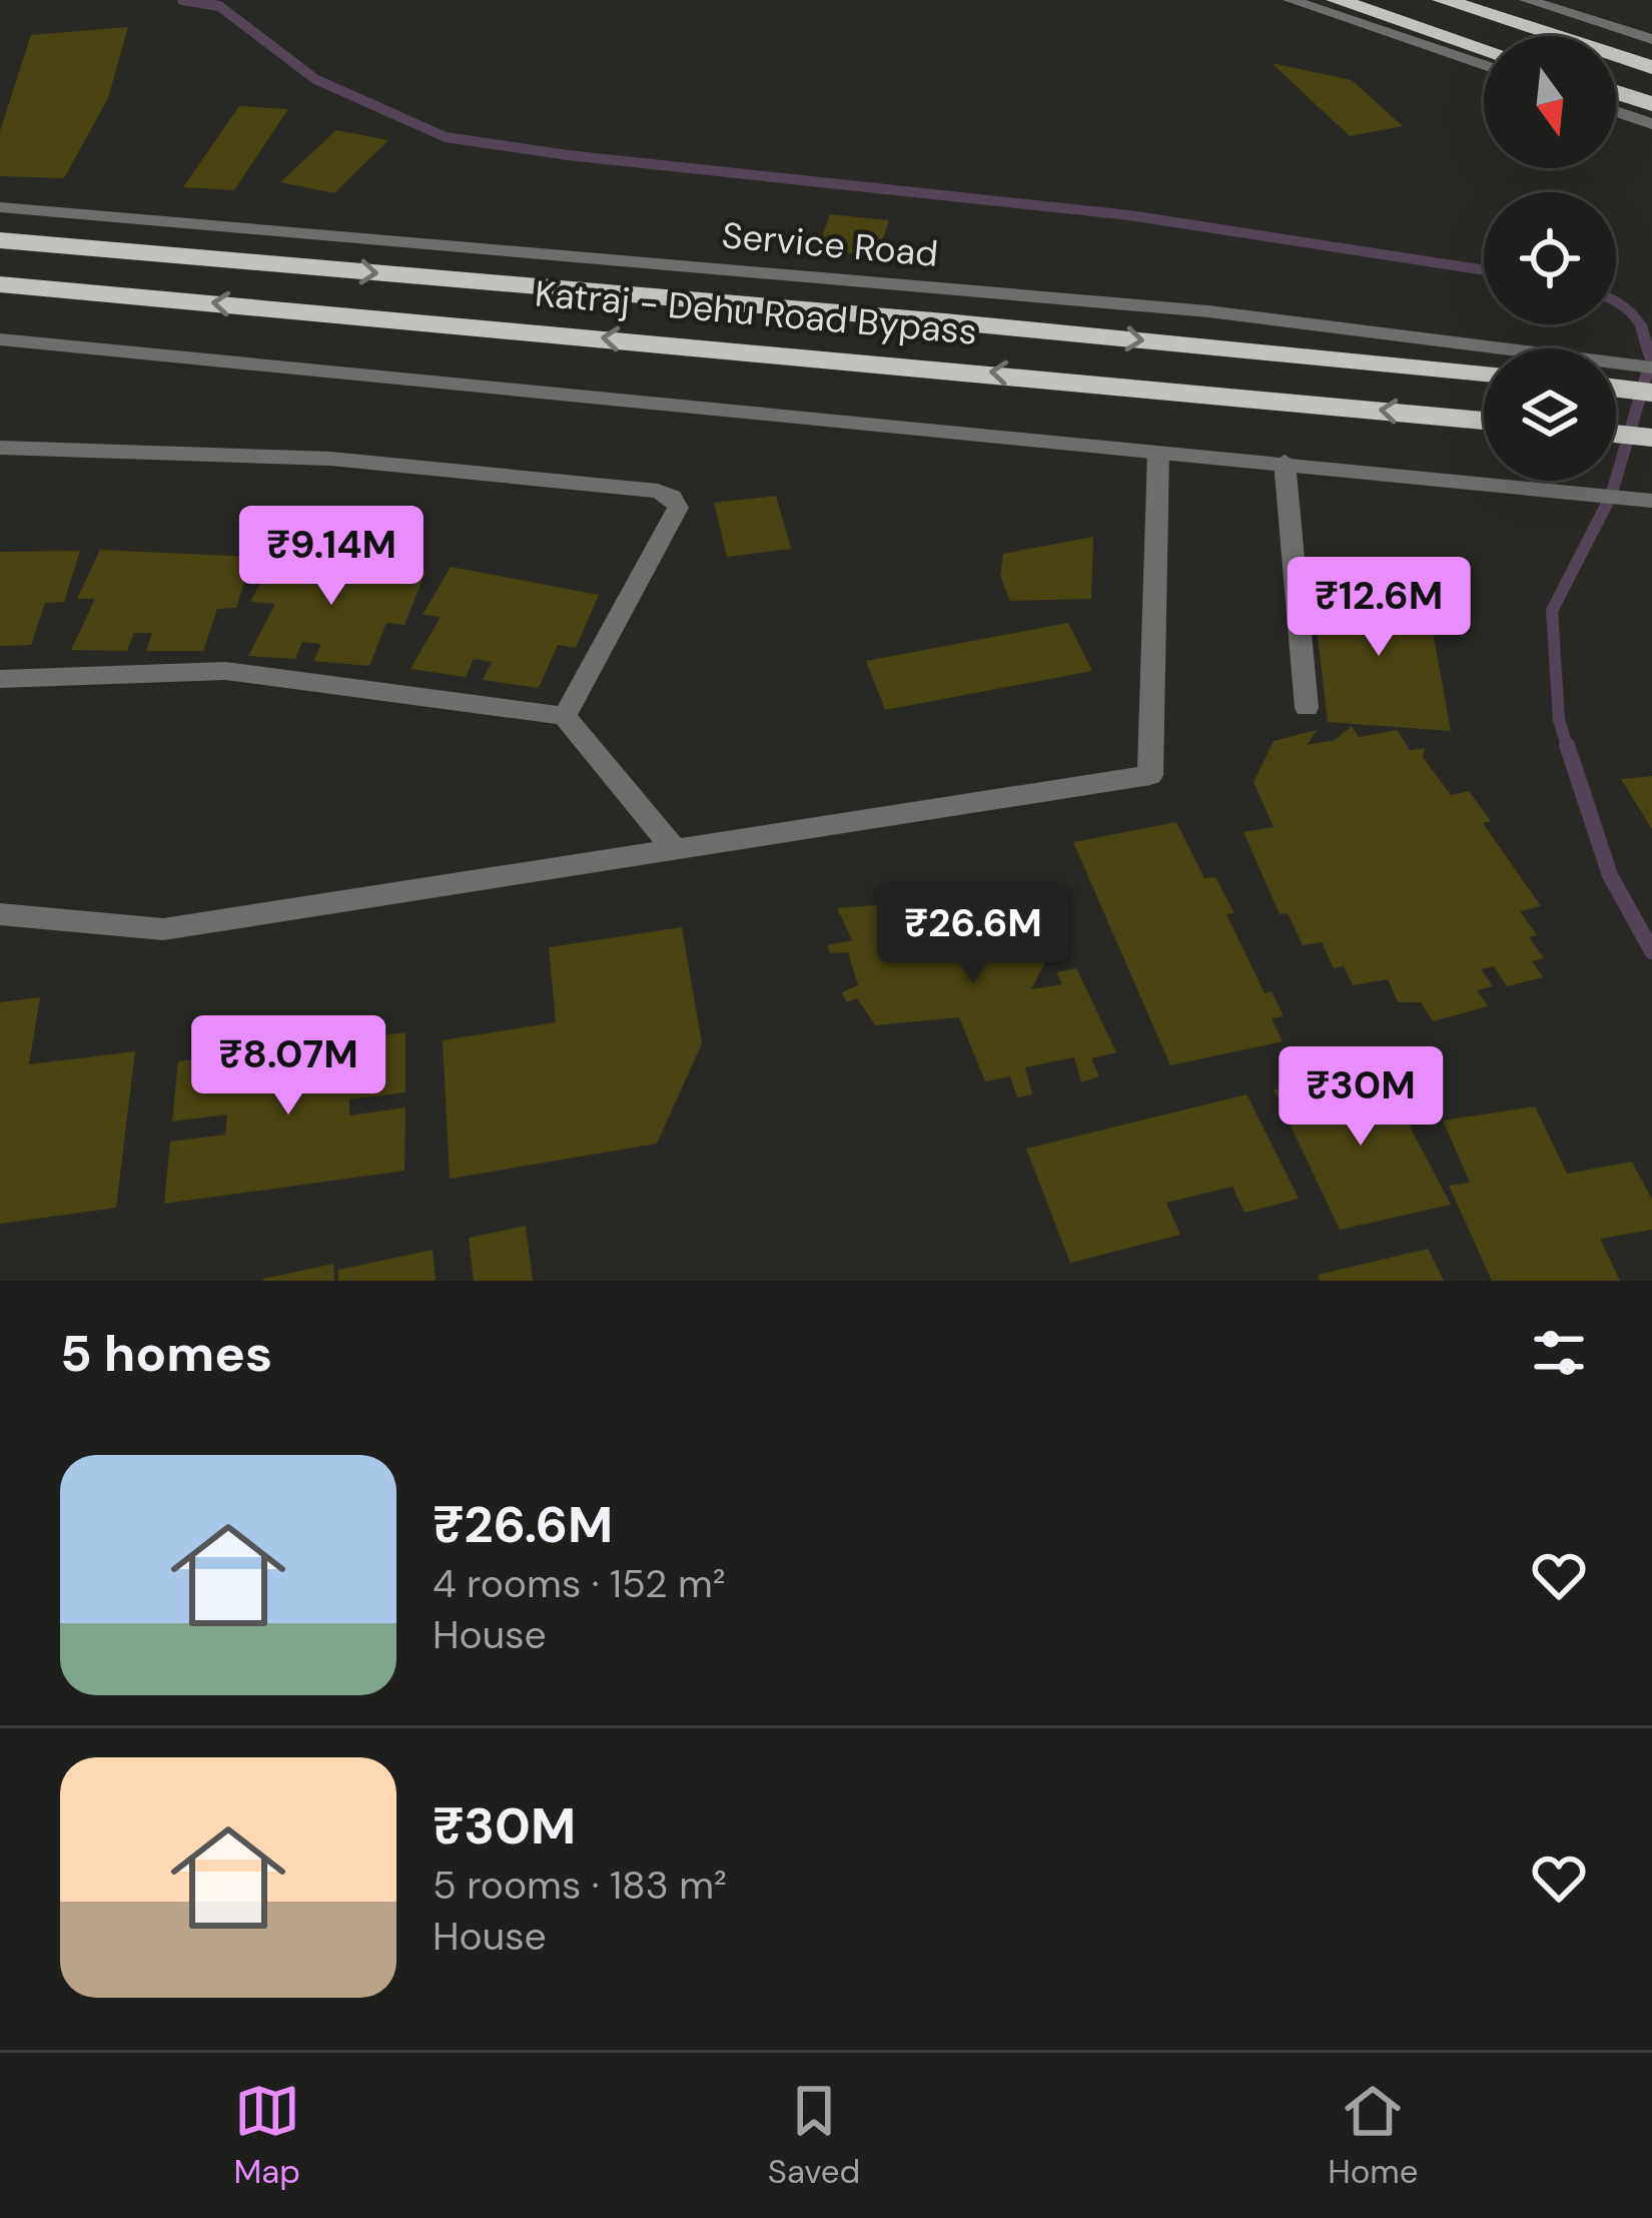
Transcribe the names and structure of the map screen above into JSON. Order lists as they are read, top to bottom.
{
  "streets": {
    "highway": ["Katraj - Dehu Road Bypass"],
    "street": ["Service Road"]
  },
  "north": "bottom",
  "page": {
    "price": [
      "₹9.14M",
      "₹12.6M",
      "₹26.6M",
      "₹8.07M",
      "₹30M"
    ],
    "heading": "5 homes",
    "list": [
      {
        "name": "₹26.6M",
        "note": "4 rooms · 152 m² · House"
      },
      {
        "name": "₹30M",
        "note": "5 rooms · 183 m² · House"
      }
    ],
    "tabs": ["Map", "Saved", "Home"]
  }
}
